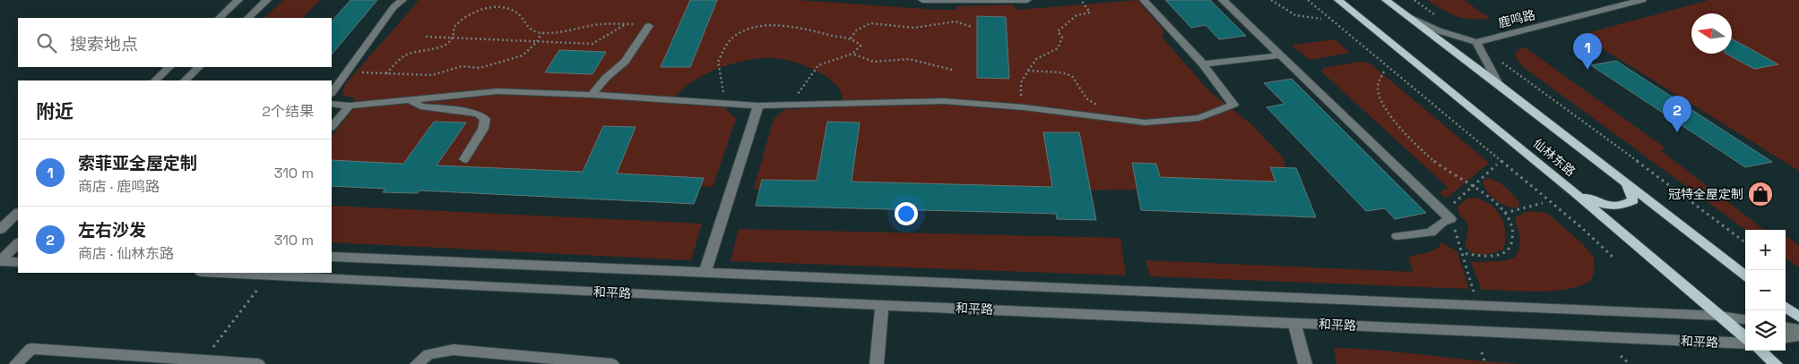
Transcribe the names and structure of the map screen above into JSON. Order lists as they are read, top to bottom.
{
  "streets": {
    "main road": ["仙林东路"],
    "street": ["鹿鸣路", "和平路"]
  },
  "crossings": [
    ["仙林东路", "和平路"]
  ],
  "places": {
    "shop": ["冠特全屋定制"]
  },
  "north": "left",
  "page": {
    "search": "搜索地点",
    "pins": ["1", "2"],
    "heading": ["附近", "2个结果"],
    "list": [
      {
        "mark": "1",
        "name": "索菲亚全屋定制",
        "note": "商店 · 鹿鸣路",
        "value": "310 m"
      },
      {
        "mark": "2",
        "name": "左右沙发",
        "note": "商店 · 仙林东路",
        "value": "310 m"
      }
    ],
    "map_buttons": ["+", "−"]
  }
}
